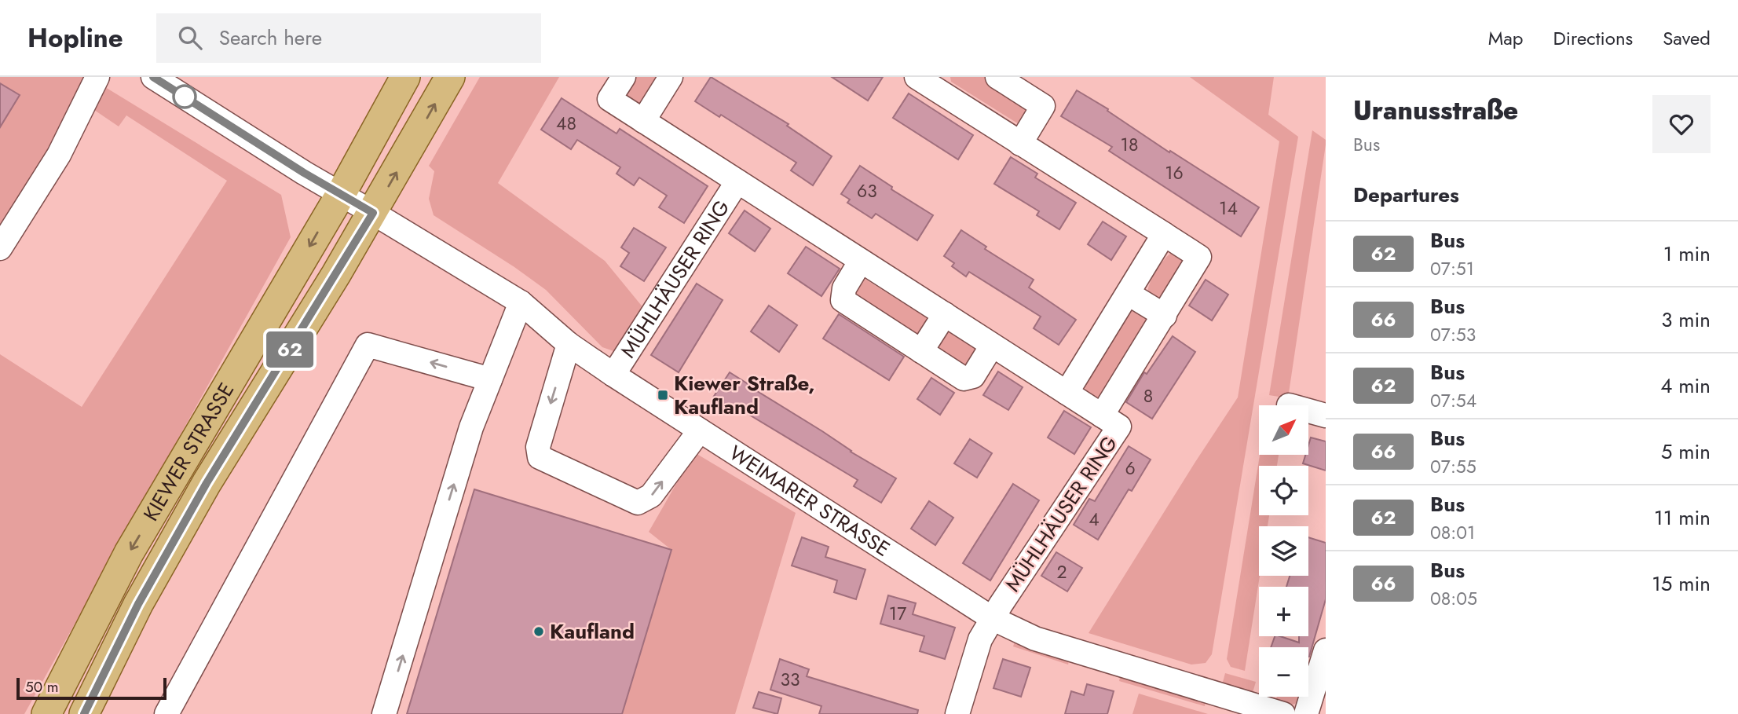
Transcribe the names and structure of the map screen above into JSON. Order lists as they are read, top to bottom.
{
  "streets": {
    "main road": ["KIEWER STRASSE"],
    "street": ["MÜHLHÄUSER RING", "WEIMARER STRASSE"]
  },
  "crossings": [
    ["MÜHLHÄUSER RING", "WEIMARER STRASSE"],
    ["KIEWER STRASSE", "WEIMARER STRASSE"]
  ],
  "places": {
    "transit": ["Kiewer Straße, Kaufland"],
    "other": ["Kaufland"]
  },
  "lines": ["bus line 62"],
  "house_numbers": [
    "48",
    "18",
    "16",
    "63",
    "14",
    "8",
    "6",
    "4",
    "2",
    "17",
    "33"
  ],
  "scale_bar": "50 m",
  "north": "top right",
  "page": {
    "header": "Hopline",
    "search": "Search here",
    "nav": ["Map", "Directions", "Saved"],
    "on_map": "62",
    "heading": [
      ["Uranusstraße", "Bus"],
      "Departures"
    ],
    "list": [
      {
        "mark": "62",
        "name": "Bus",
        "note": "07:51",
        "value": "1 min"
      },
      {
        "mark": "66",
        "name": "Bus",
        "note": "07:53",
        "value": "3 min"
      },
      {
        "mark": "62",
        "name": "Bus",
        "note": "07:54",
        "value": "4 min"
      },
      {
        "mark": "66",
        "name": "Bus",
        "note": "07:55",
        "value": "5 min"
      },
      {
        "mark": "62",
        "name": "Bus",
        "note": "08:01",
        "value": "11 min"
      },
      {
        "mark": "66",
        "name": "Bus",
        "note": "08:05",
        "value": "15 min"
      }
    ],
    "map_buttons": ["+", "−"],
    "scale": "50 m"
  }
}
